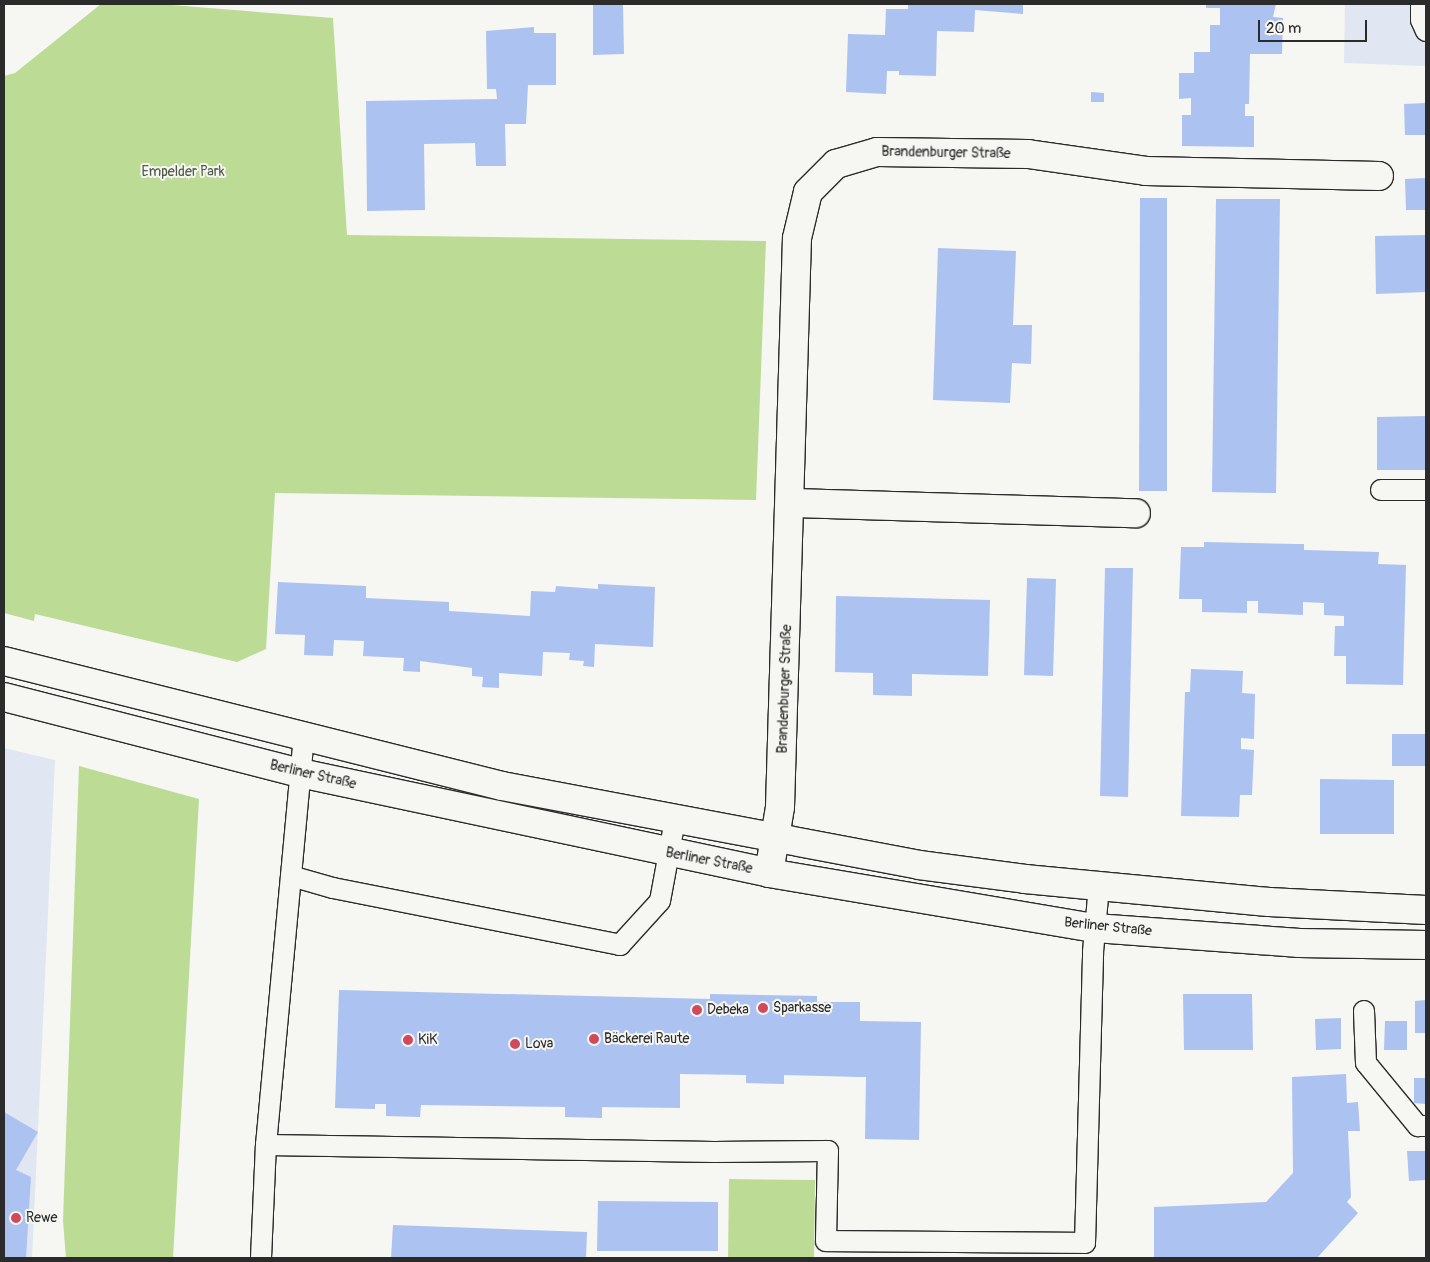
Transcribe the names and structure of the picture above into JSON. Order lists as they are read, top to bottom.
{
  "streets": {
    "street": ["Brandenburger Straße", "Berliner Straße"]
  },
  "crossings": [
    ["Brandenburger Straße", "Berliner Straße"]
  ],
  "parks": ["Empelder Park"],
  "places": [
    "Sparkasse",
    "Debeka",
    "Bäckerei Raute",
    "KiK",
    "Lova",
    "Rewe"
  ],
  "scale_bar": "20 m"
}
